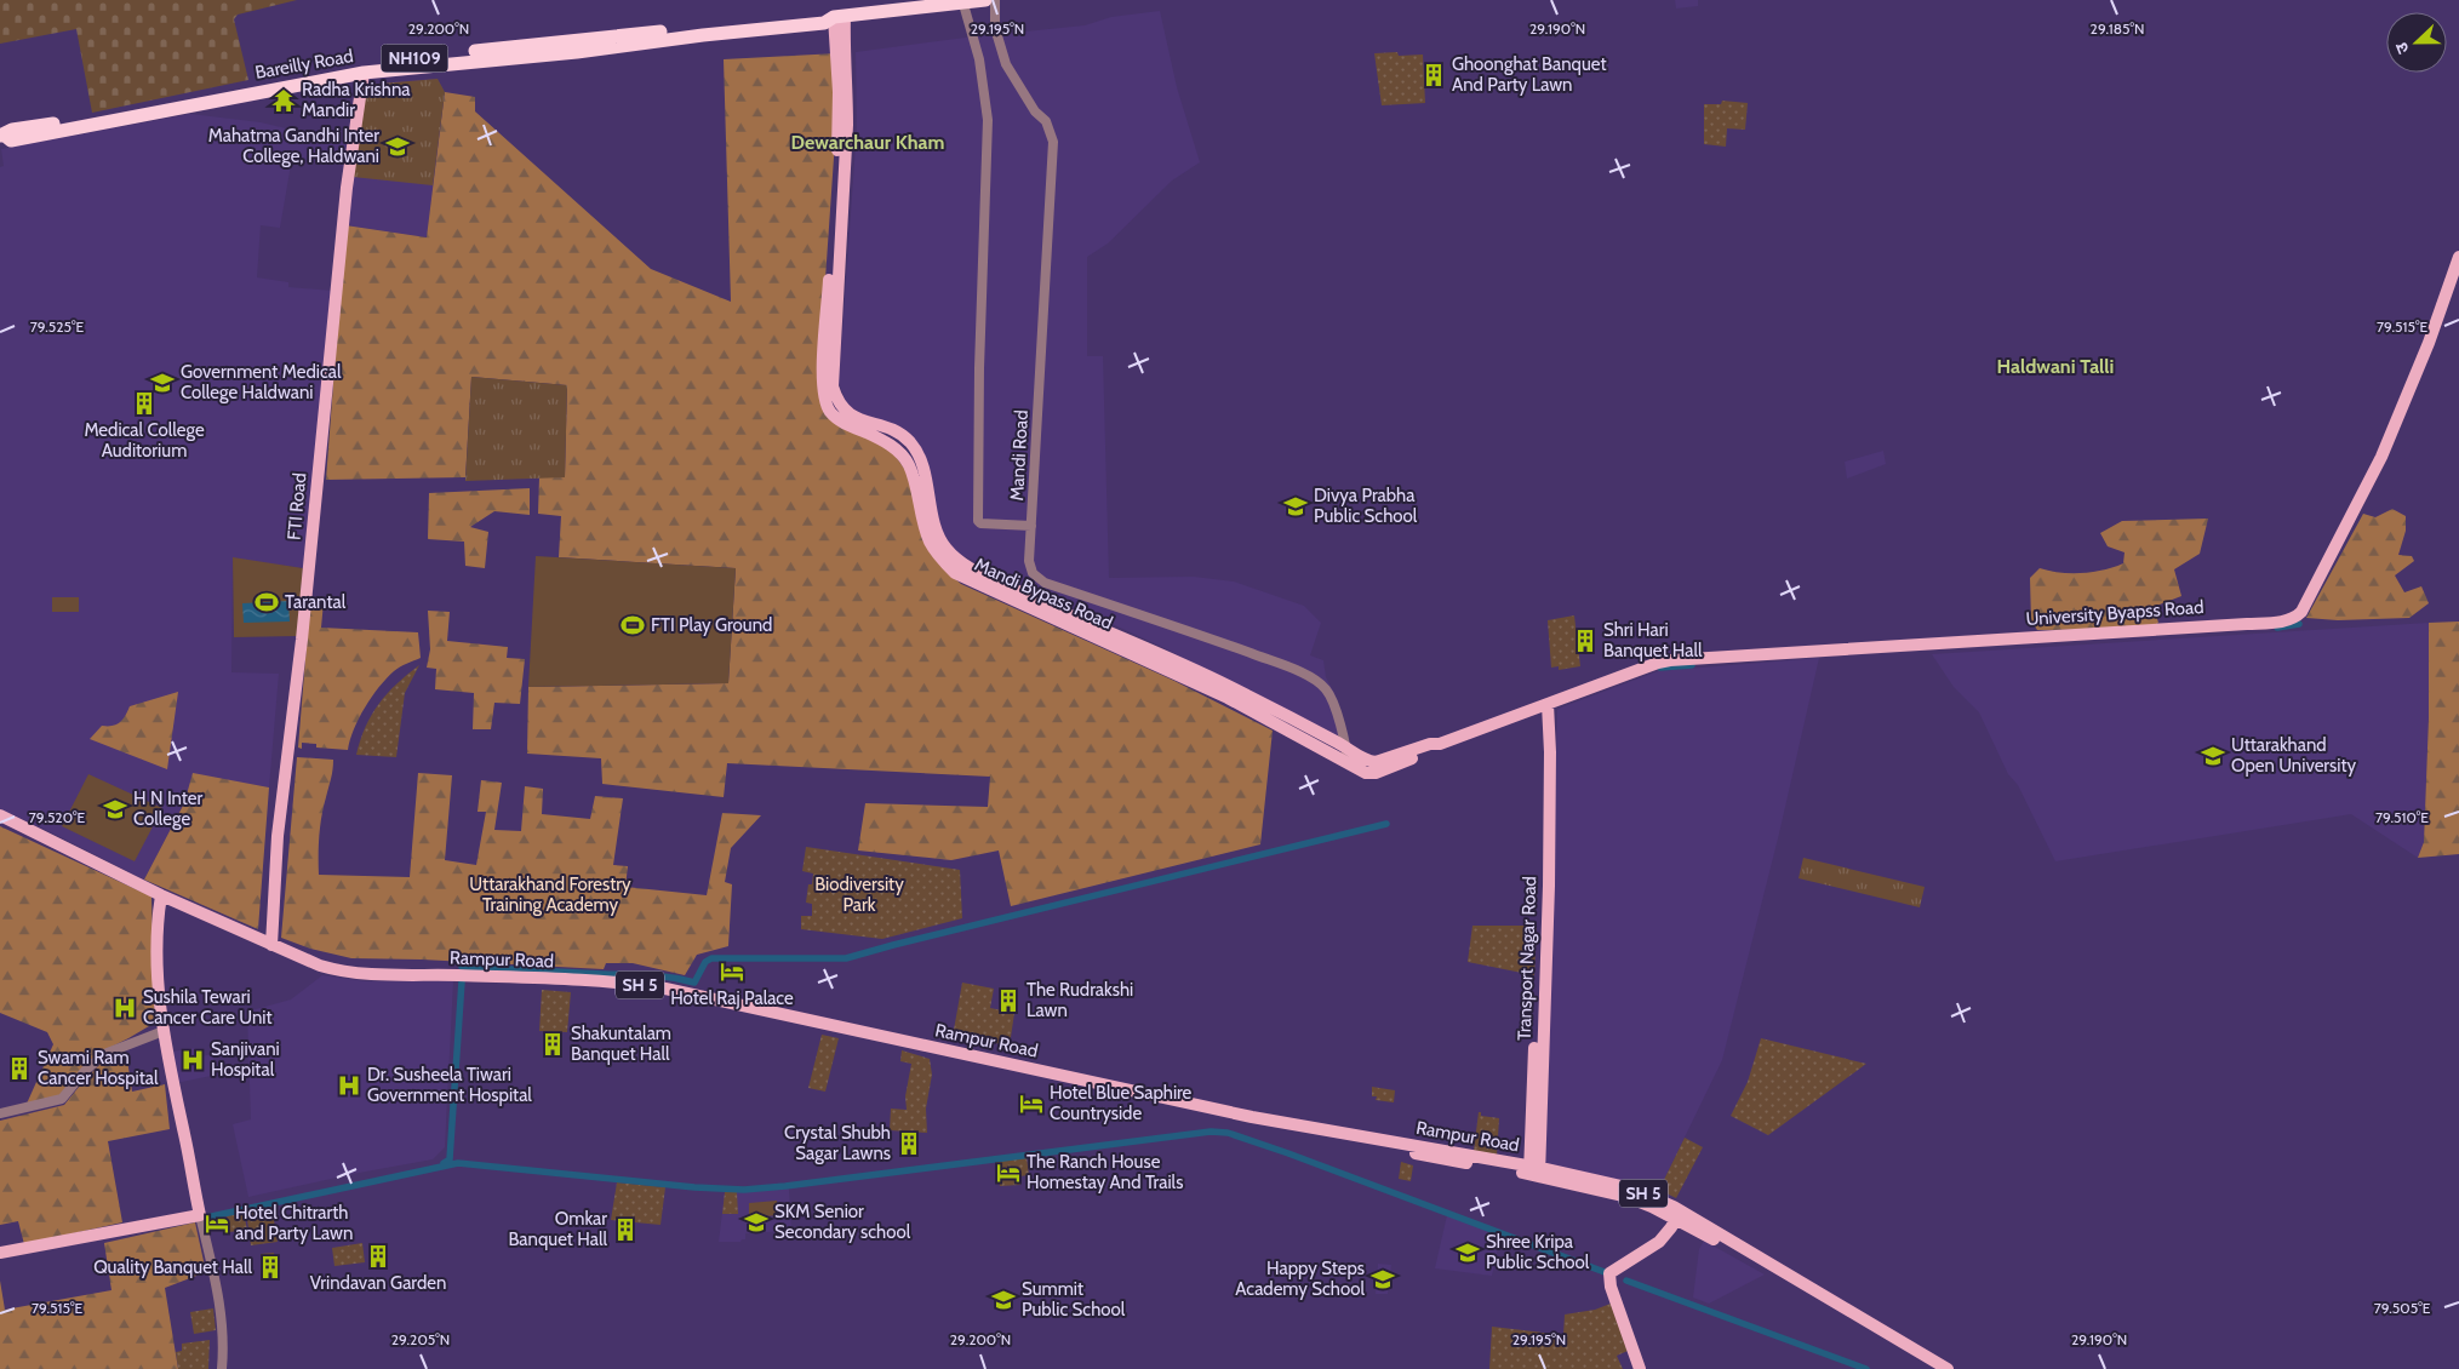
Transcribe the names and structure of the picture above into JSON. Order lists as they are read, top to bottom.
{
  "streets": {
    "highway": ["NH109", "Bareilly Road"],
    "main road": [
      "FTI Road",
      "Mandi Bypass Road",
      "University Byapss Road",
      "Transport Nagar Road",
      "Rampur Road",
      "SH 5"
    ],
    "street": ["Mandi Road"]
  },
  "crossings": [
    ["Bareilly Road", "FTI Road"],
    ["Bareilly Road", "Mandi Bypass Road"],
    ["Mandi Road", "Mandi Bypass Road"],
    ["FTI Road", "Rampur Road"],
    ["Mandi Bypass Road", "University Byapss Road"],
    ["Mandi Bypass Road", "Transport Nagar Road"],
    ["University Byapss Road", "Transport Nagar Road"],
    ["Transport Nagar Road", "Rampur Road"],
    ["Rampur Road", "SH 5"]
  ],
  "districts": ["Dewarchaur Kham", "Haldwani Talli"],
  "parks": ["Uttarakhand Forestry Training Academy", "Biodiversity Park"],
  "places": {
    "building": [
      "Ghoonghat Banquet And Party Lawn",
      "Medical College Auditorium",
      "Shri Hari Banquet Hall",
      "The Rudrakshi Lawn",
      "Shakuntalam Banquet Hall",
      "Swami Ram Cancer Hospital",
      "Crystal Shubh Sagar Lawns",
      "Omkar Banquet Hall",
      "Vrindavan Garden",
      "Quality Banquet Hall"
    ],
    "temple": ["Radha Krishna Mandir"],
    "school or university": [
      "Mahatma Gandhi Inter College, Haldwani",
      "Government Medical College Haldwani",
      "Divya Prabha Public School",
      "Uttarakhand Open University",
      "H N Inter College",
      "SKM Senior Secondary school",
      "Shree Kripa Public School",
      "Happy Steps Academy School",
      "Summit Public School"
    ],
    "sports": ["Tarantal", "FTI Play Ground"],
    "hotel": [
      "Hotel Raj Palace",
      "Hotel Blue Saphire Countryside",
      "The Ranch House Homestay And Trails",
      "Hotel Chitrarth and Party Lawn"
    ],
    "hospital": ["Sushila Tewari Cancer Care Unit", "Sanjivani Hospital", "Dr. Susheela Tiwari Government Hospital"]
  },
  "north": "left",
  "coordinates": [
    "29.200°N",
    "29.190°N",
    "29.185°N",
    "29.195°N",
    "79.515°E",
    "79.525°E",
    "79.510°E",
    "79.520°E",
    "79.505°E",
    "29.205°N"
  ]
}
